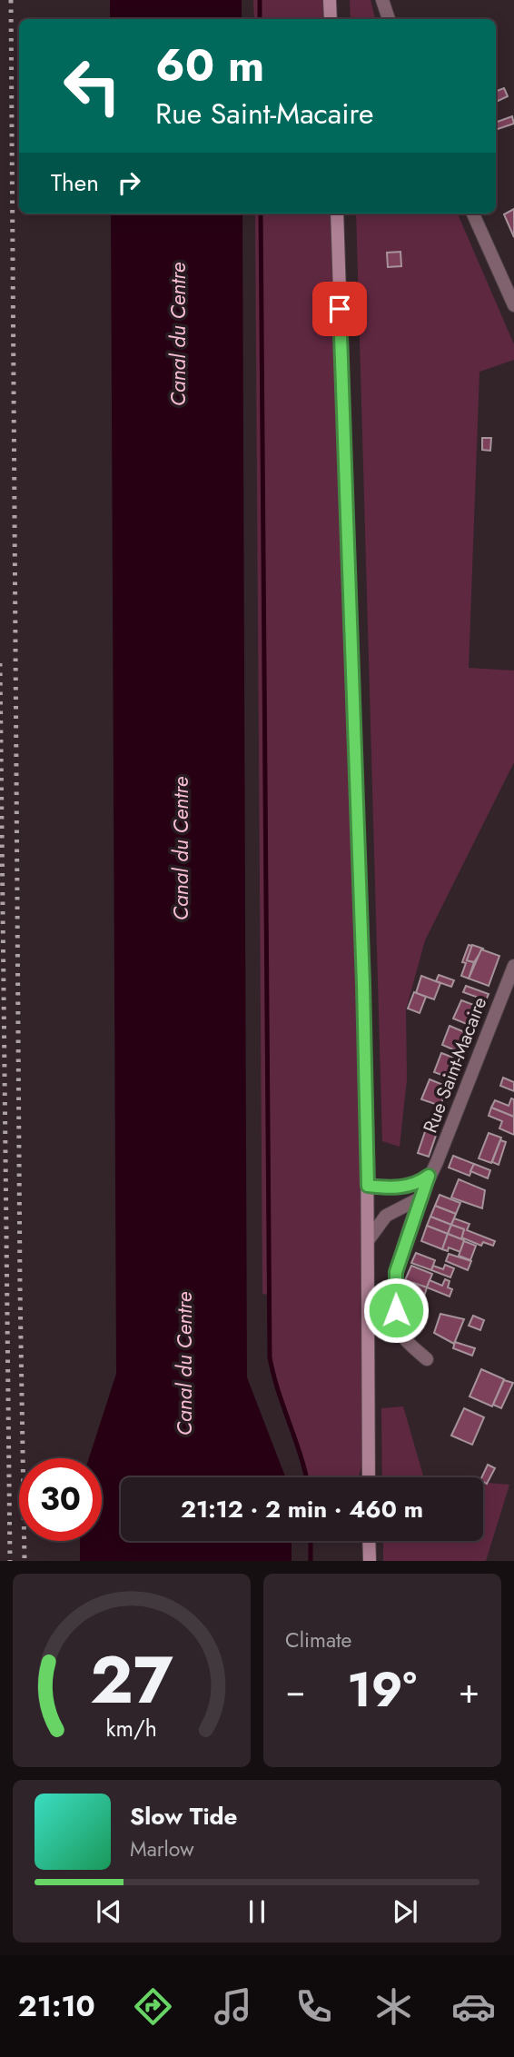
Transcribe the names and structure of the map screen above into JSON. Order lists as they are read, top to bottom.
{
  "streets": {
    "street": ["Rue Saint-Macaire"]
  },
  "water": ["Canal du Centre"],
  "page": {
    "turn": ["60 m", "Rue Saint-Macaire"],
    "then": "Then",
    "limit": "30",
    "trip": "21:12 · 2 min · 460 m",
    "tile": "Climate",
    "heat": ["−", "19°", "+"],
    "song": ["Slow Tide", "Marlow"],
    "tabs": "21:10",
    "gauge": ["27", "km/h"]
  }
}
